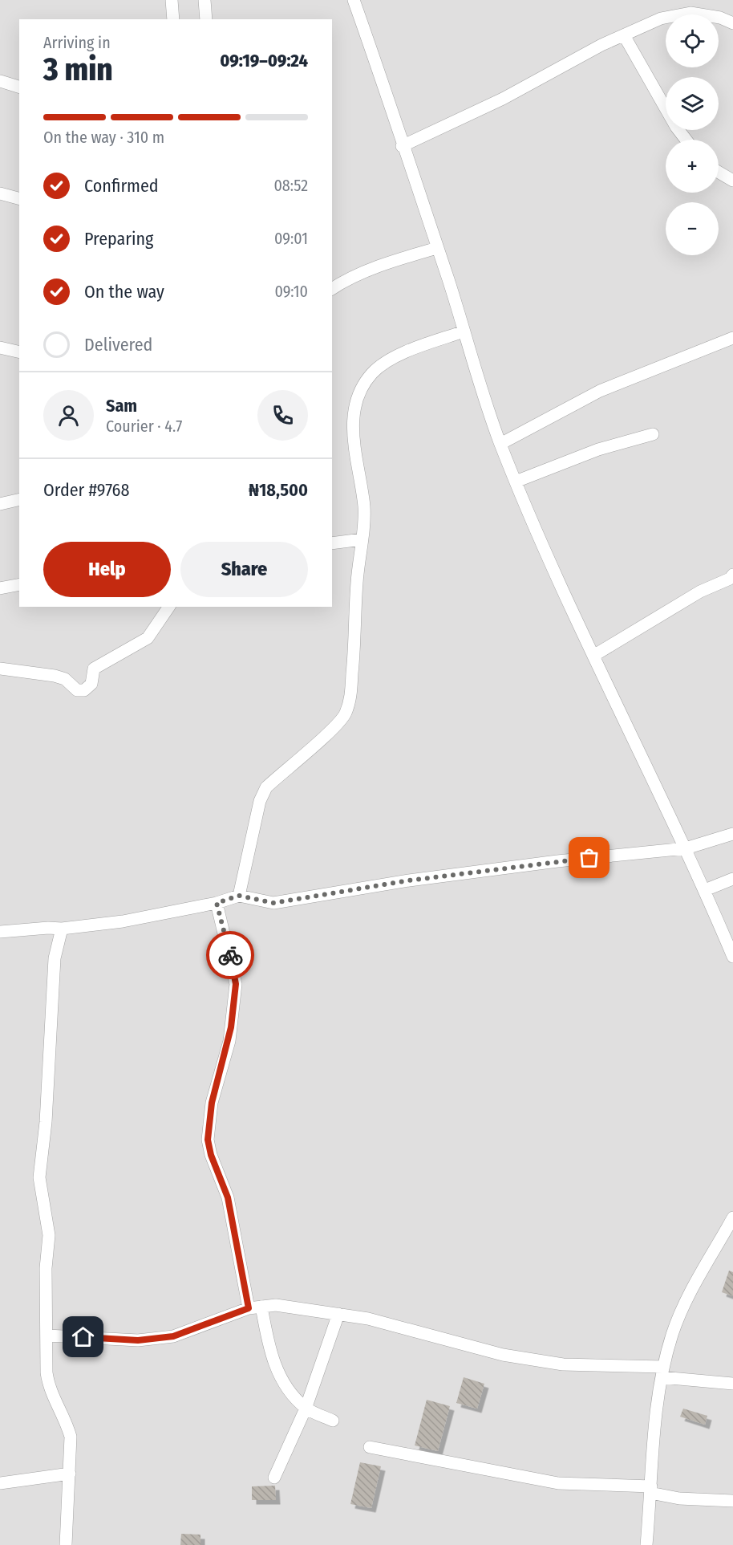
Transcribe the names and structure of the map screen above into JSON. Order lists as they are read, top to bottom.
{
  "page": {
    "map_buttons": ["+", "−"],
    "heading": ["3 min", "Arriving in", "09:19–09:24"],
    "panel": [
      "Sam",
      "Courier · 4.7",
      "Order #9768",
      "₦18,500"
    ],
    "bar": "On the way · 310 m",
    "list": [
      ["Confirmed", "08:52"],
      ["Preparing", "09:01"],
      ["On the way", "09:10"],
      "Delivered"
    ],
    "buttons": ["Help", "Share"]
  }
}
